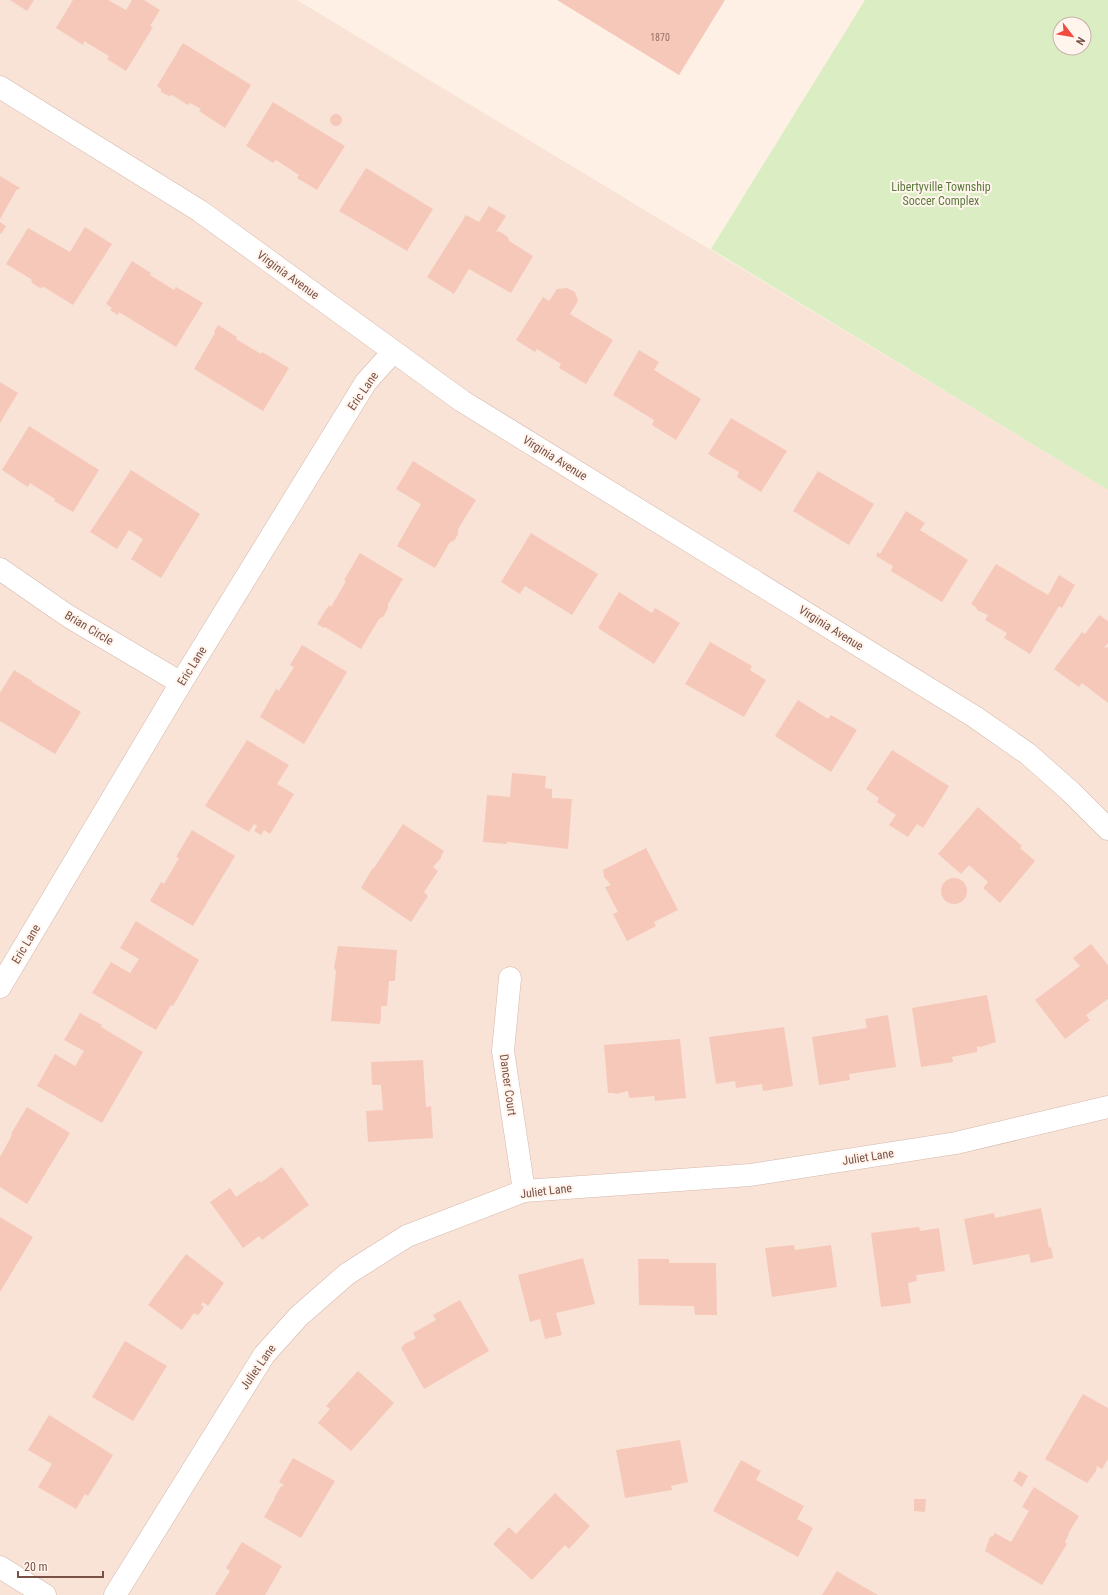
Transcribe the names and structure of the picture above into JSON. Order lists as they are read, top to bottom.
{
  "streets": {
    "street": [
      "Virginia Avenue",
      "Eric Lane",
      "Brian Circle",
      "Dancer Court",
      "Juliet Lane"
    ]
  },
  "crossings": [
    ["Virginia Avenue", "Eric Lane"],
    ["Eric Lane", "Brian Circle"],
    ["Dancer Court", "Juliet Lane"]
  ],
  "parks": ["Libertyville Township Soccer Complex"],
  "house_numbers": ["1870"],
  "scale_bar": "20 m",
  "north": "bottom right"
}
